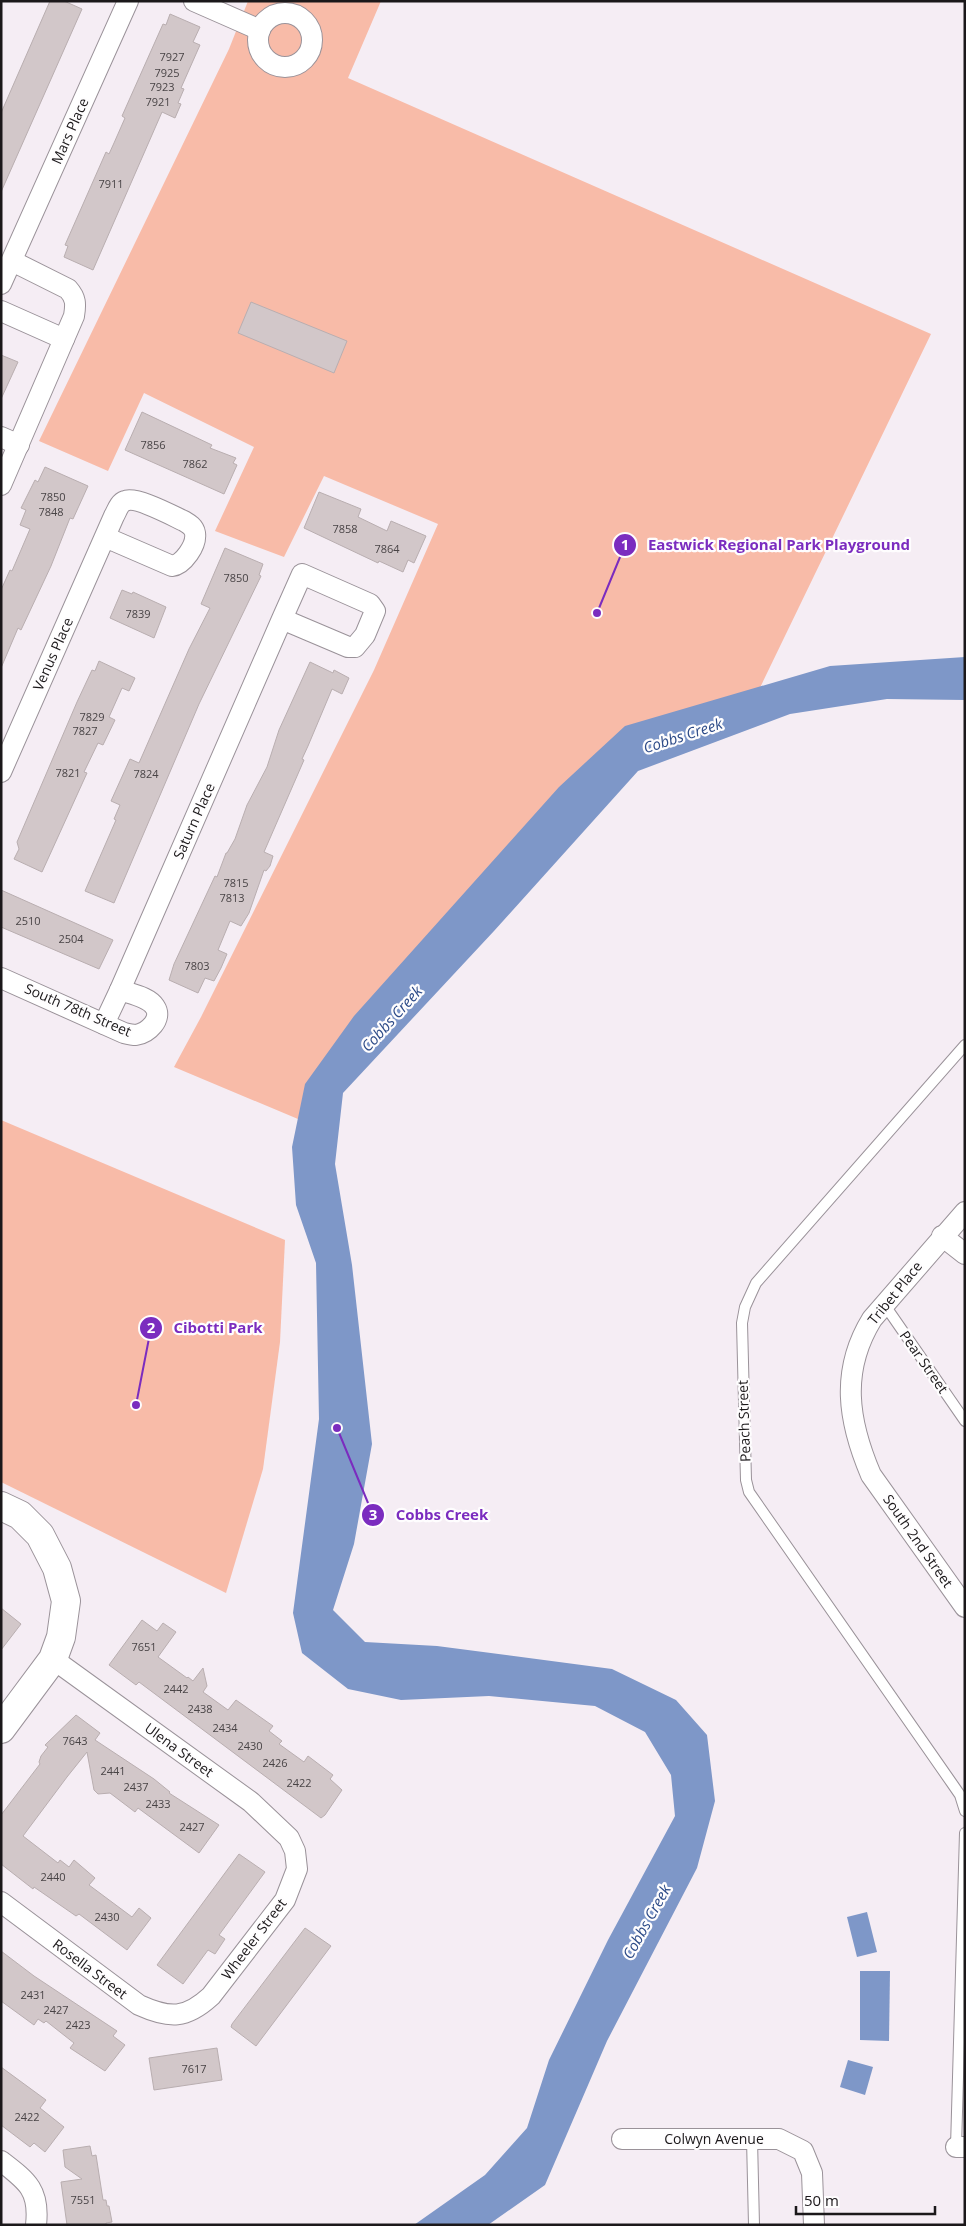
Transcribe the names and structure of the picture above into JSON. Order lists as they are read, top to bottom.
{
  "streets": {
    "street": [
      "Mars Place",
      "Venus Place",
      "Saturn Place",
      "South 78th Street",
      "Tribet Place",
      "South 2nd Street",
      "Ulena Street",
      "Wheeler Street",
      "Rosella Street",
      "Colwyn Avenue"
    ],
    "lane": ["Pear Street", "Peach Street"]
  },
  "crossings": [
    ["Saturn Place", "South 78th Street"],
    ["Tribet Place", "Pear Street"],
    ["Tribet Place", "South 2nd Street"],
    ["Ulena Street", "Wheeler Street"],
    ["Wheeler Street", "Rosella Street"]
  ],
  "water": ["Cobbs Creek"],
  "places": ["Eastwick Regional Park Playground", "Cibotti Park", "Cobbs Creek"],
  "house_numbers": [
    "7927",
    "7925",
    "7923",
    "7921",
    "7911",
    "7856",
    "7862",
    "7850",
    "7848",
    "7858",
    "7864",
    "7850",
    "7839",
    "7829",
    "7827",
    "7821",
    "7824",
    "7815",
    "7813",
    "2510",
    "2504",
    "7803",
    "7651",
    "2442",
    "2438",
    "2434",
    "7643",
    "2430",
    "2426",
    "2441",
    "2422",
    "2437",
    "2433",
    "2427",
    "2440",
    "2430",
    "2431",
    "2427",
    "2423",
    "7617",
    "2422",
    "7551"
  ],
  "scale_bar": "50 m"
}
